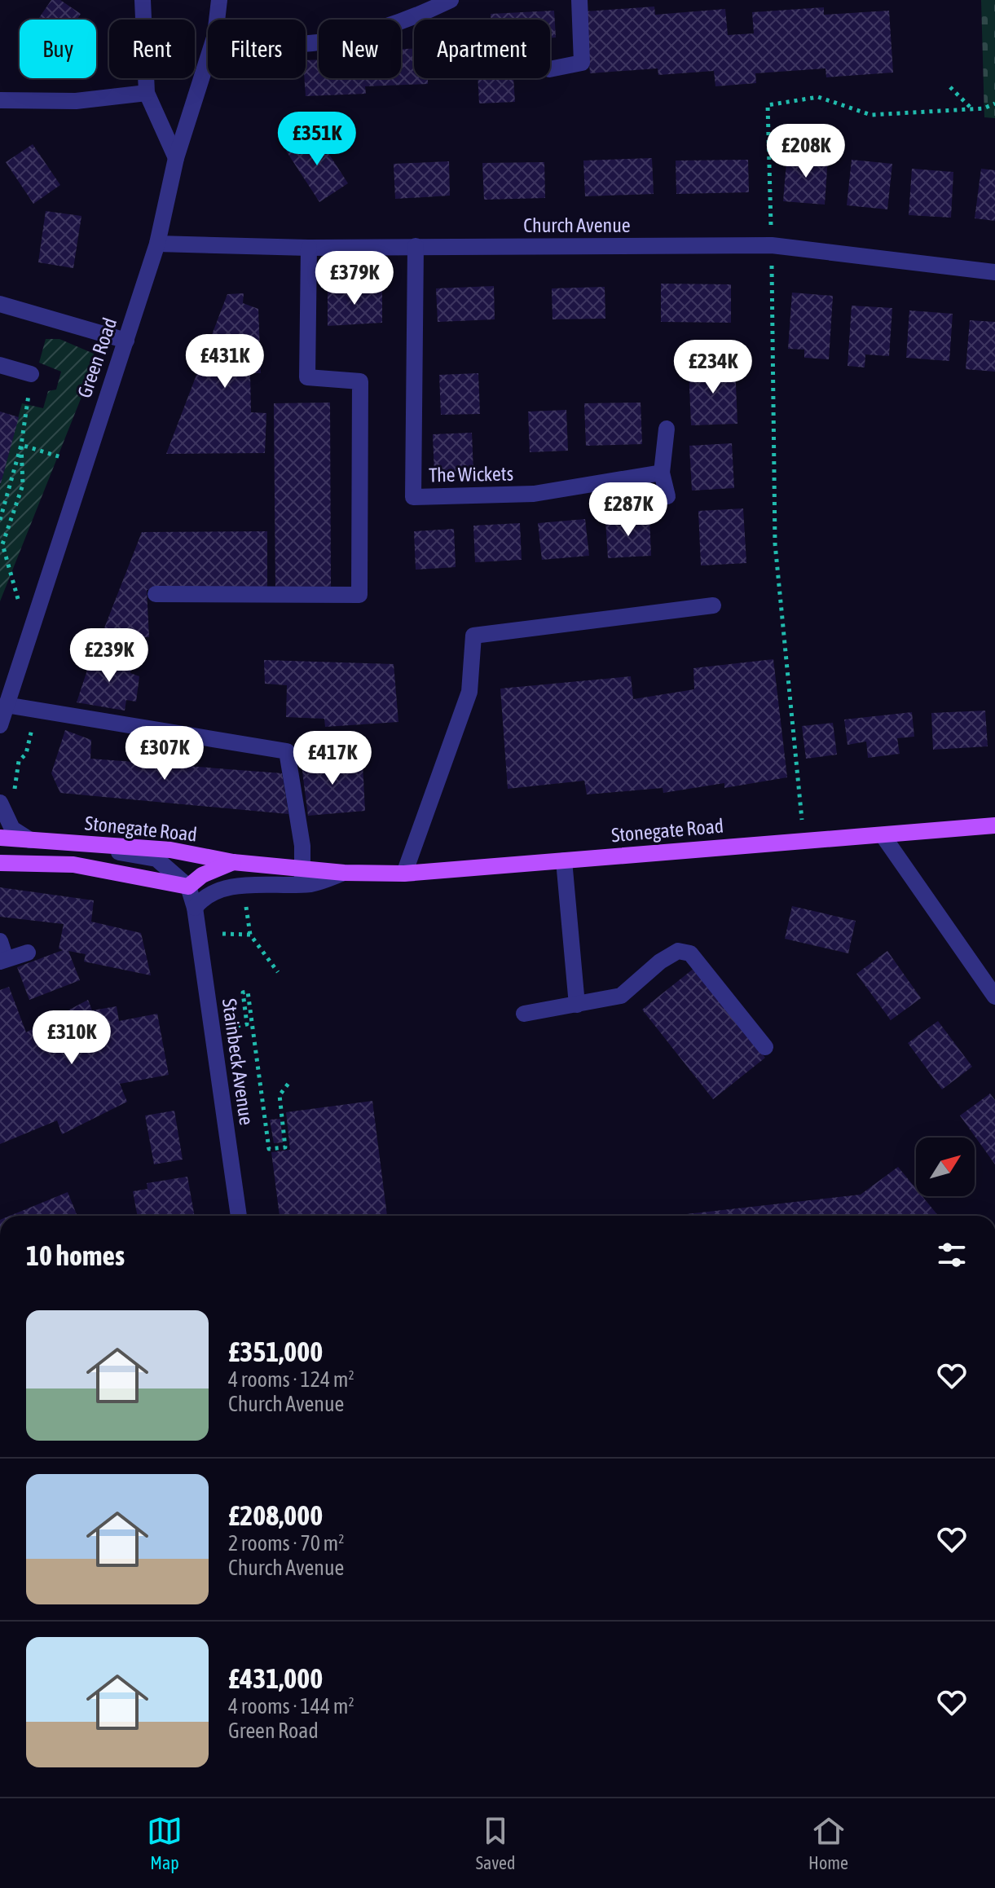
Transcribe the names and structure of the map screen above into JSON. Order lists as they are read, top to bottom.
{
  "streets": {
    "main road": ["Stonegate Road"],
    "street": [
      "Church Avenue",
      "Green Road",
      "The Wickets",
      "Stainbeck Avenue"
    ]
  },
  "crossings": [
    ["Church Avenue", "Green Road"],
    ["Church Avenue", "The Wickets"],
    ["Stonegate Road", "Stainbeck Avenue"]
  ],
  "north": "top right",
  "page": {
    "chip": [
      "Buy",
      "Rent",
      "Filters",
      "New",
      "Apartment"
    ],
    "price": [
      "£351K",
      "£208K",
      "£379K",
      "£431K",
      "£234K",
      "£287K",
      "£239K",
      "£307K",
      "£417K",
      "£310K"
    ],
    "heading": "10 homes",
    "list": [
      {
        "name": "£351,000",
        "note": "4 rooms · 124 m² · Church Avenue"
      },
      {
        "name": "£208,000",
        "note": "2 rooms · 70 m² · Church Avenue"
      },
      {
        "name": "£431,000",
        "note": "4 rooms · 144 m² · Green Road"
      }
    ],
    "tabs": ["Map", "Saved", "Home"]
  }
}
